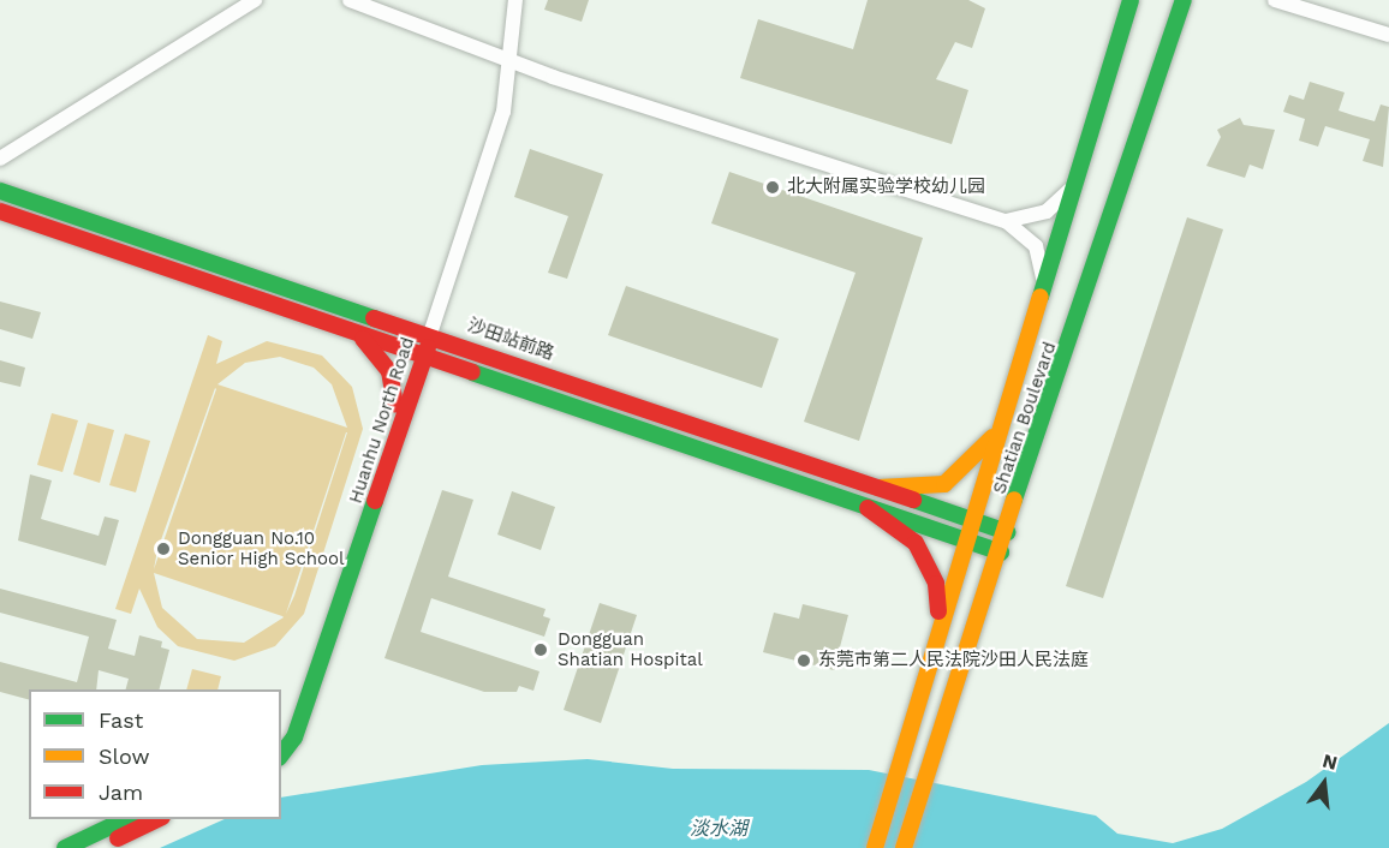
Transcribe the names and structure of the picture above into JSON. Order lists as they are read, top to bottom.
{
  "streets": {
    "street": ["沙田站前路", "Shatian Boulevard", "Huanhu North Road"]
  },
  "crossings": [
    ["沙田站前路", "Shatian Boulevard"],
    ["沙田站前路", "Huanhu North Road"]
  ],
  "water": ["淡水湖"],
  "places": [
    "北大附属实验学校幼儿园",
    "Dongguan No.10 Senior High School",
    "Dongguan Shatian Hospital",
    "东莞市第二人民法院沙田人民法庭"
  ],
  "legend": ["Fast", "Slow", "Jam"],
  "north": "top"
}
